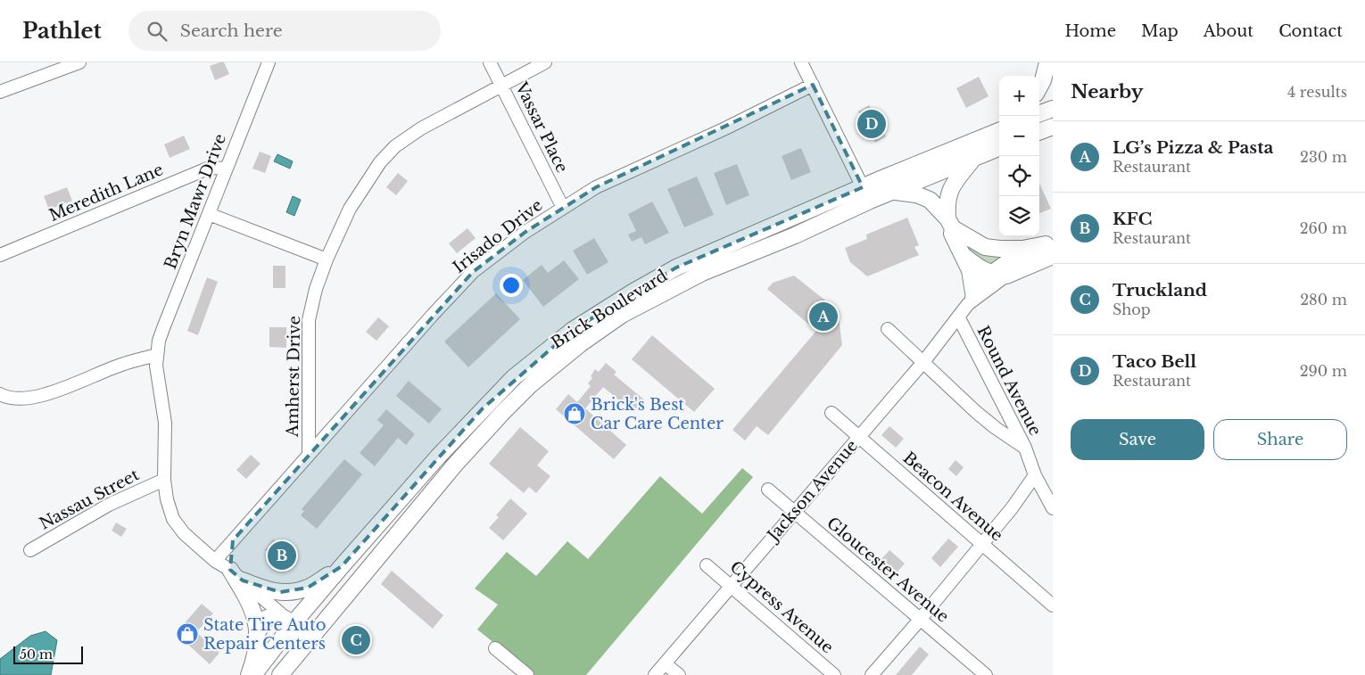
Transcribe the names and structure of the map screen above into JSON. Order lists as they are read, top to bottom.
{
  "streets": {
    "main road": ["Brick Boulevard", "Jackson Avenue"],
    "street": [
      "Vassar Place",
      "Meredith Lane",
      "Bryn Mawr Drive",
      "Irisado Drive",
      "Amherst Drive",
      "Round Avenue",
      "Beacon Avenue",
      "Nassau Street",
      "Gloucester Avenue",
      "Cypress Avenue"
    ]
  },
  "crossings": [
    ["Vassar Place", "Irisado Drive"],
    ["Vassar Place", "Amherst Drive"],
    ["Meredith Lane", "Bryn Mawr Drive"],
    ["Bryn Mawr Drive", "Irisado Drive"],
    ["Bryn Mawr Drive", "Brick Boulevard"],
    ["Bryn Mawr Drive", "Nassau Street"],
    ["Irisado Drive", "Amherst Drive"],
    ["Round Avenue", "Jackson Avenue"],
    ["Jackson Avenue", "Beacon Avenue"],
    ["Jackson Avenue", "Gloucester Avenue"],
    ["Jackson Avenue", "Cypress Avenue"]
  ],
  "places": {
    "shop": ["Brick's Best Car Care Center", "State Tire Auto Repair Centers"]
  },
  "scale_bar": "50 m",
  "page": {
    "header": "Pathlet",
    "search": "Search here",
    "nav": [
      "Home",
      "Map",
      "About",
      "Contact"
    ],
    "heading": ["Nearby", "4 results"],
    "map_buttons": ["+", "−"],
    "pins": [
      "D",
      "A",
      "B",
      "C"
    ],
    "list": [
      {
        "mark": "A",
        "name": "LG’s Pizza & Pasta",
        "note": "Restaurant",
        "value": "230 m"
      },
      {
        "mark": "B",
        "name": "KFC",
        "note": "Restaurant",
        "value": "260 m"
      },
      {
        "mark": "C",
        "name": "Truckland",
        "note": "Shop",
        "value": "280 m"
      },
      {
        "mark": "D",
        "name": "Taco Bell",
        "note": "Restaurant",
        "value": "290 m"
      }
    ],
    "buttons": ["Save", "Share"],
    "scale": "50 m"
  }
}
